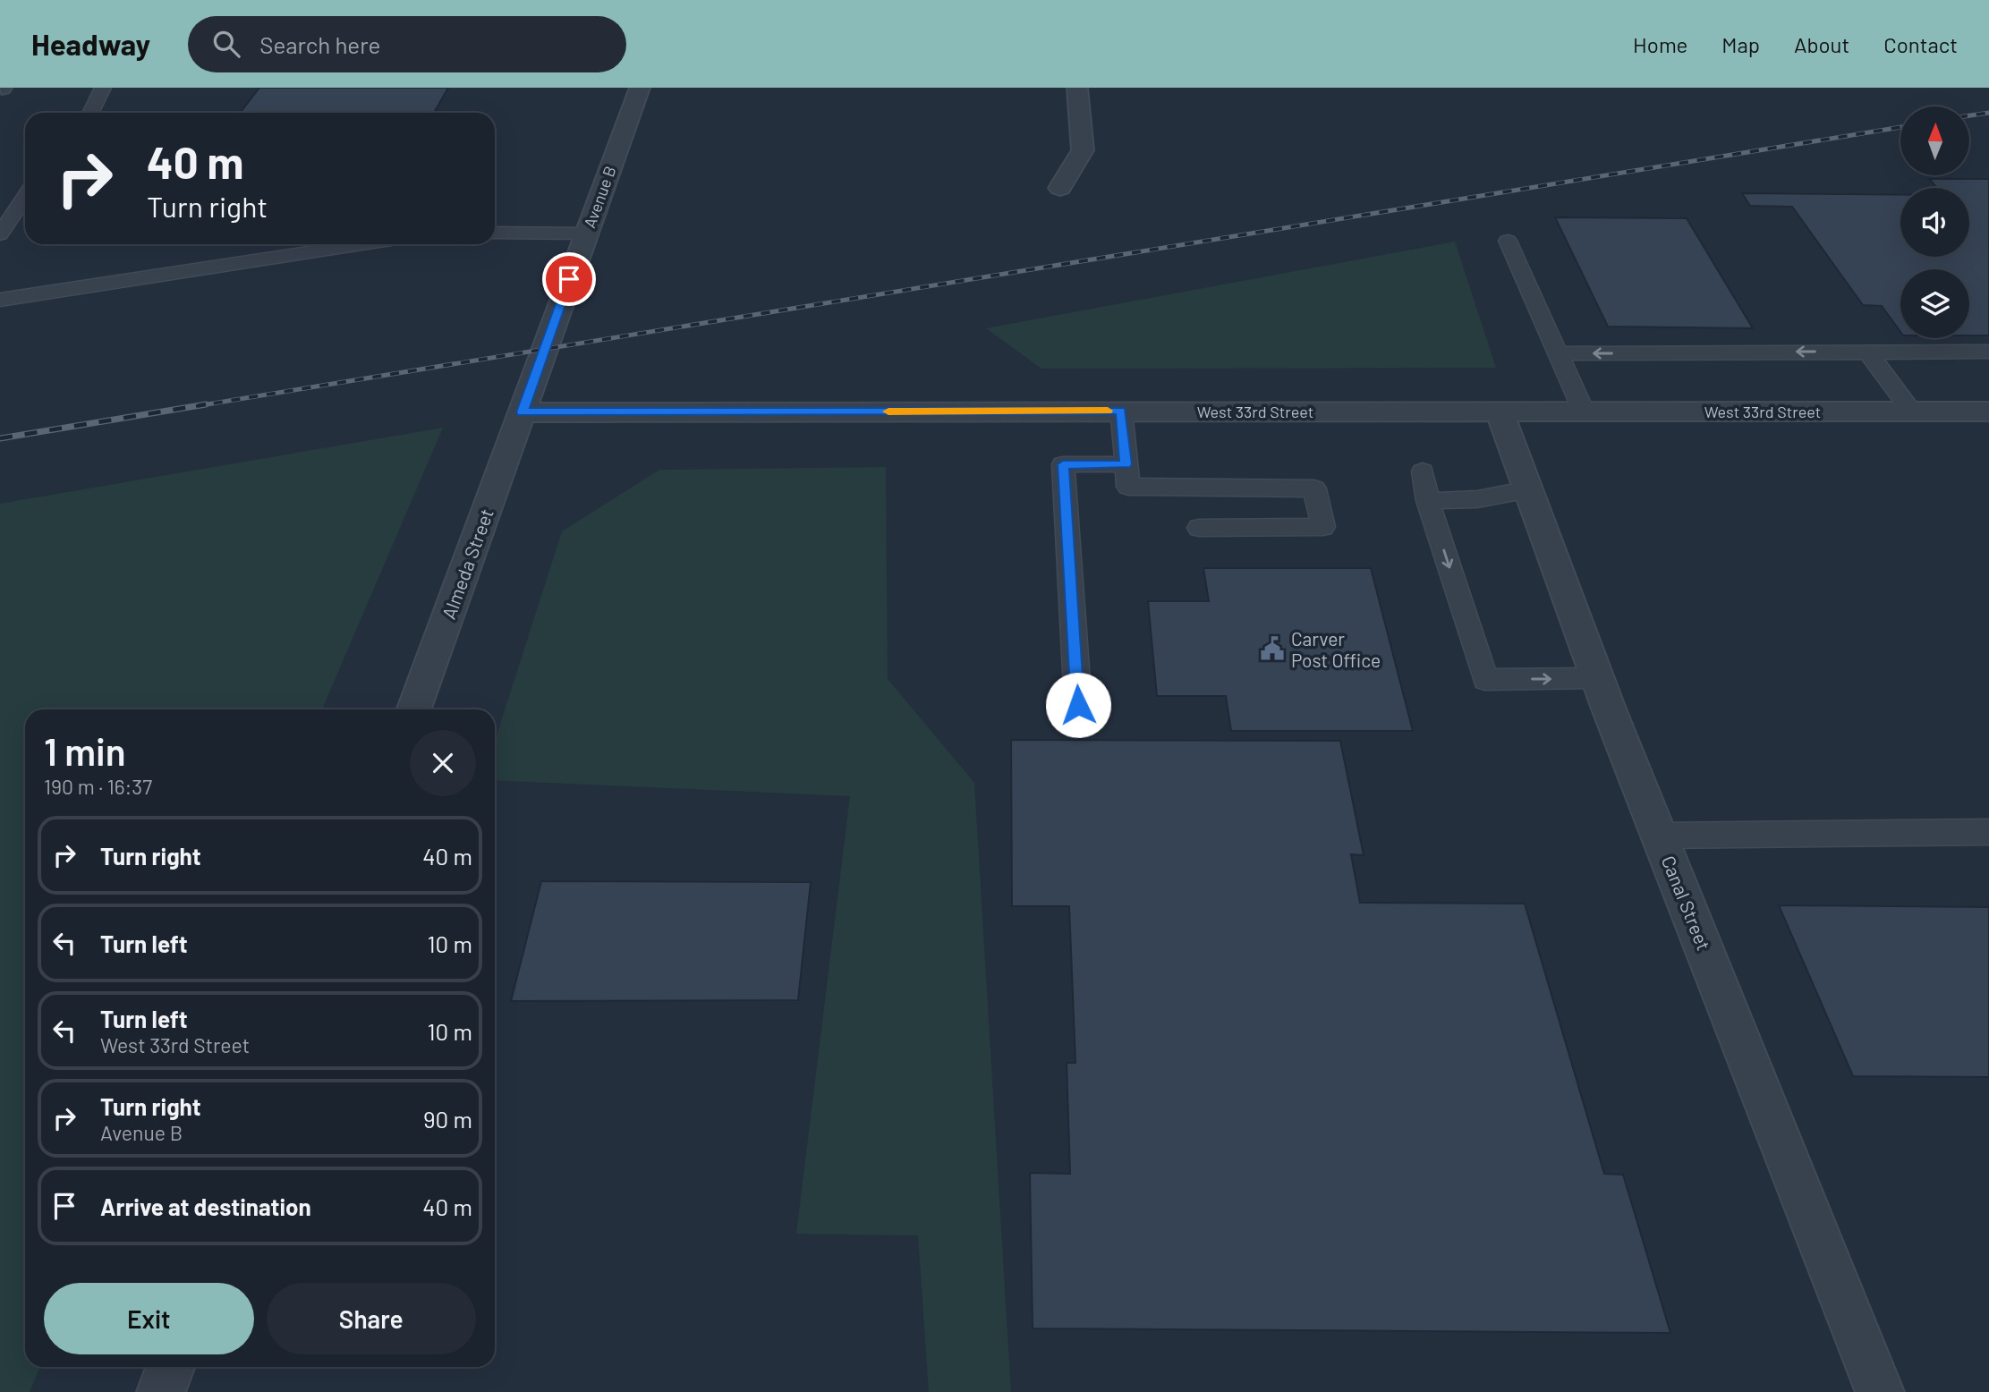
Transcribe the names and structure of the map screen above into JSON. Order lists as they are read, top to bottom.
{
  "streets": {
    "street": [
      "Avenue B",
      "West 33rd Street",
      "Almeda Street",
      "Canal Street"
    ]
  },
  "crossings": [
    ["Avenue B", "West 33rd Street"],
    ["Avenue B", "Almeda Street"],
    ["West 33rd Street", "Almeda Street"],
    ["West 33rd Street", "Canal Street"]
  ],
  "places": {
    "public building": ["Carver Post Office"]
  },
  "north": "top",
  "page": {
    "header": "Headway",
    "search": "Search here",
    "nav": [
      "Home",
      "Map",
      "About",
      "Contact"
    ],
    "turn": ["40 m", "Turn right"],
    "heading": ["1 min", "190 m · 16:37"],
    "list": [
      {
        "name": "Turn right",
        "value": "40 m"
      },
      {
        "name": "Turn left",
        "value": "10 m"
      },
      {
        "name": "Turn left",
        "note": "West 33rd Street",
        "value": "10 m"
      },
      {
        "name": "Turn right",
        "note": "Avenue B",
        "value": "90 m"
      },
      {
        "name": "Arrive at destination",
        "value": "40 m"
      }
    ],
    "buttons": ["Exit", "Share"]
  }
}
